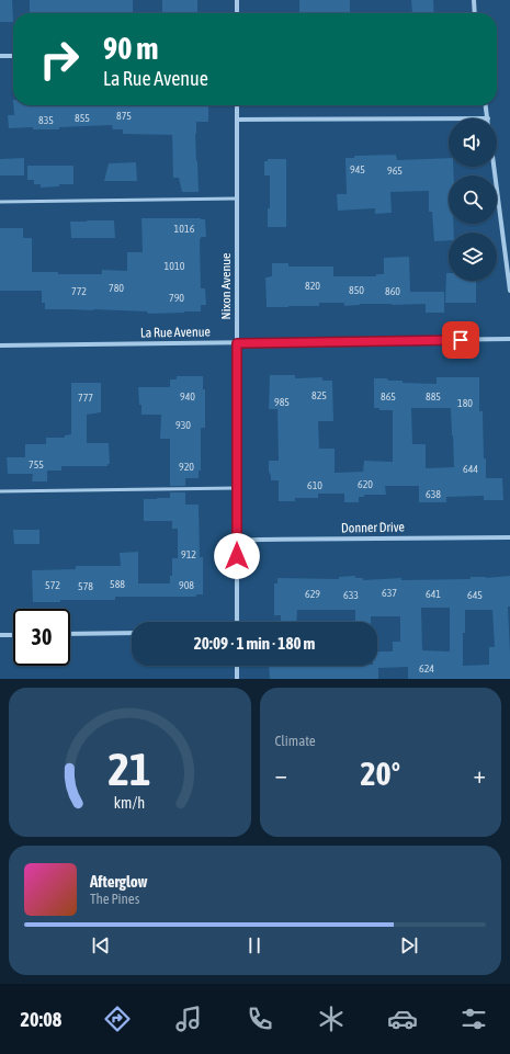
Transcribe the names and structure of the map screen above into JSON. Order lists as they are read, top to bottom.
{
  "streets": {
    "street": ["Nixon Avenue", "La Rue Avenue", "Donner Drive"]
  },
  "crossings": [
    ["Nixon Avenue", "La Rue Avenue"],
    ["Nixon Avenue", "Donner Drive"]
  ],
  "house_numbers": [
    "875",
    "855",
    "835",
    "945",
    "965",
    "1016",
    "1010",
    "820",
    "780",
    "850",
    "772",
    "860",
    "790",
    "825",
    "940",
    "865",
    "885",
    "777",
    "985",
    "180",
    "930",
    "755",
    "920",
    "644",
    "620",
    "610",
    "638",
    "912",
    "588",
    "572",
    "908",
    "578",
    "637",
    "629",
    "641",
    "633",
    "645",
    "624"
  ],
  "page": {
    "turn": ["90 m", "La Rue Avenue"],
    "limit": "30",
    "trip": "20:09 · 1 min · 180 m",
    "tile": "Climate",
    "heat": ["−", "20°", "+"],
    "song": ["Afterglow", "The Pines"],
    "tabs": "20:08",
    "gauge": ["21", "km/h"]
  }
}
